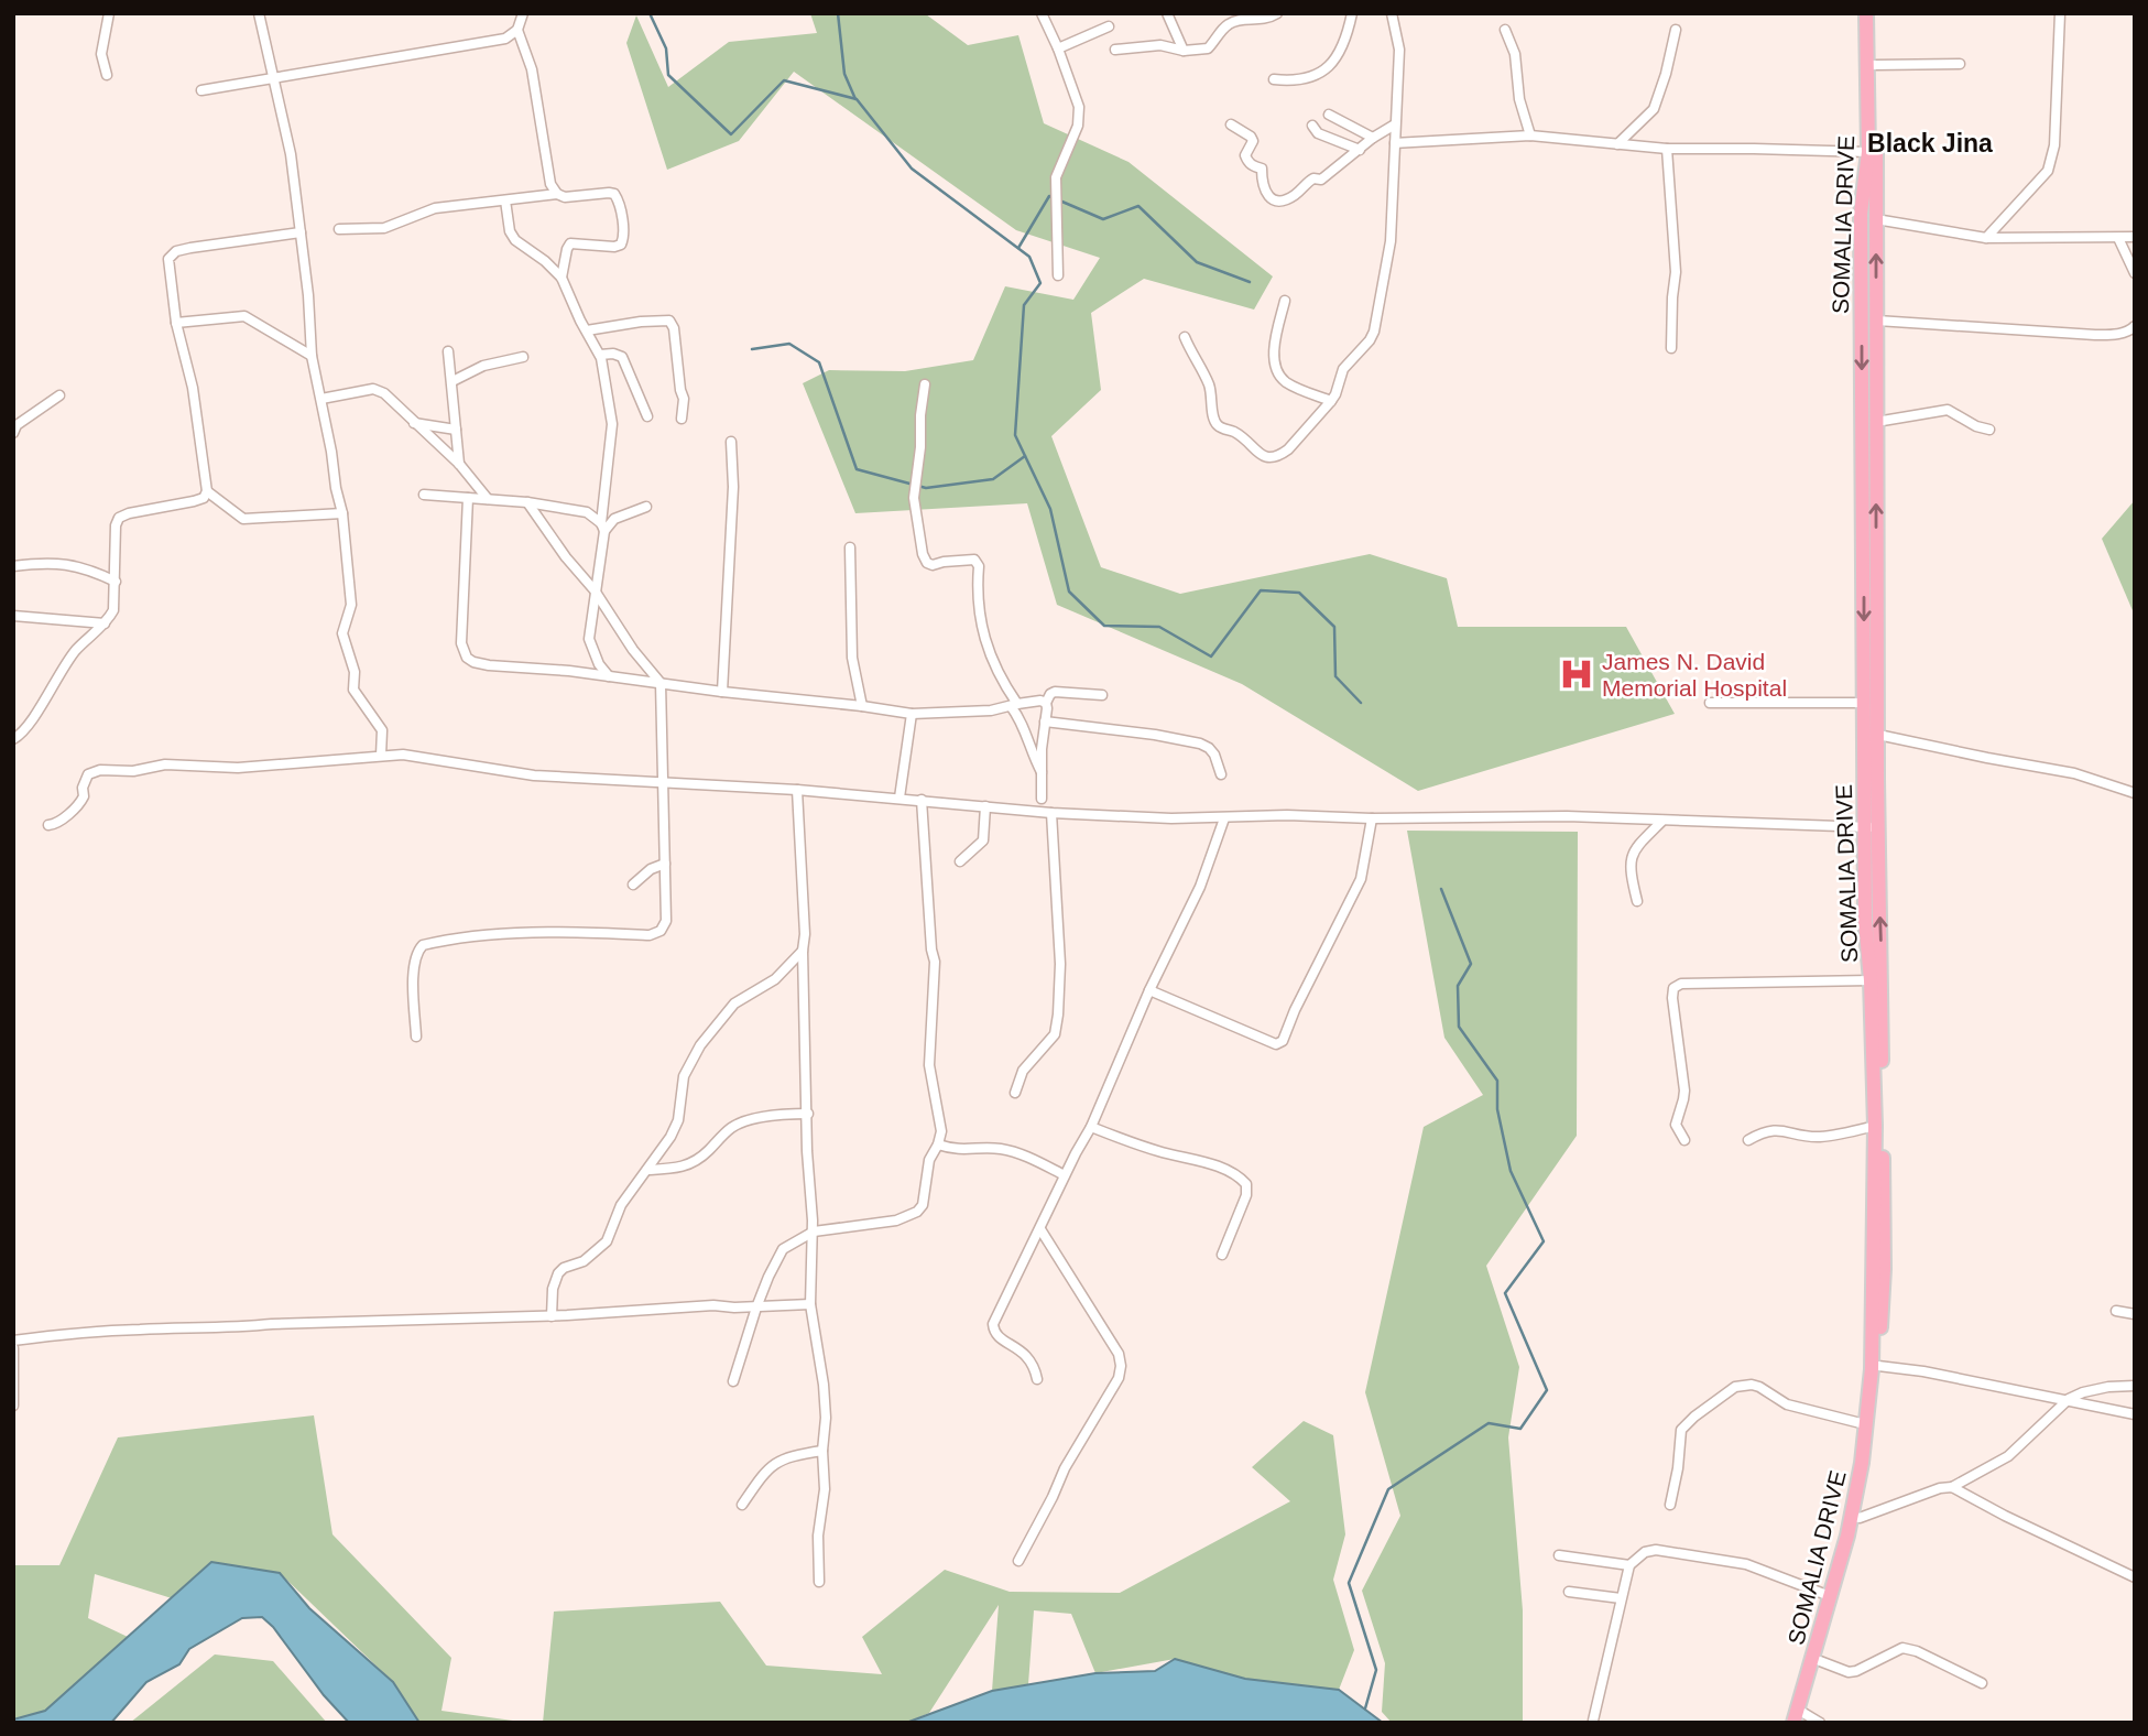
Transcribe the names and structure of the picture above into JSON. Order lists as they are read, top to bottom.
{
  "streets": {
    "main road": ["SOMALIA DRIVE"]
  },
  "districts": ["Black Jina"],
  "places": {
    "hospital": ["James N. David Memorial Hospital"]
  }
}
